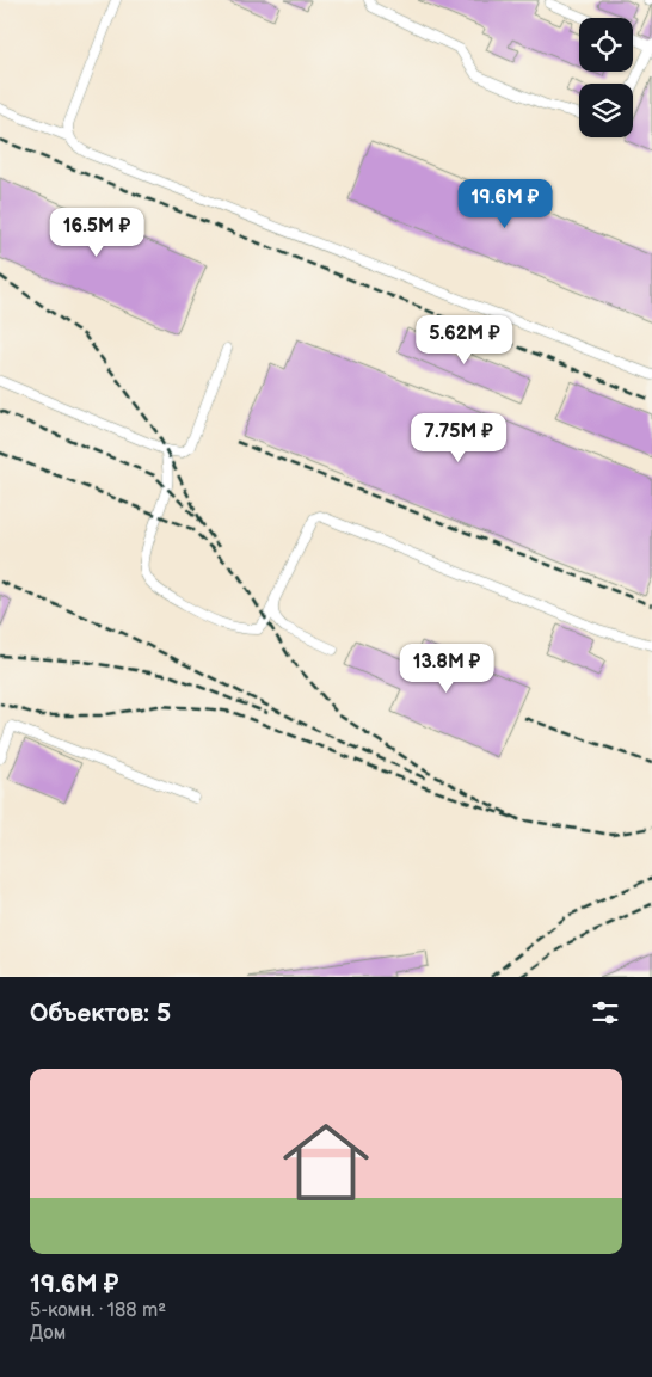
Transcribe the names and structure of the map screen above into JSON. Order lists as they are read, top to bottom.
{
  "page": {
    "price": [
      "19.6M ₽",
      "16.5M ₽",
      "5.62M ₽",
      "7.75M ₽",
      "13.8M ₽"
    ],
    "heading": "Объектов: 5",
    "list": [
      {
        "name": "19.6M ₽",
        "note": "5-комн. · 188 m² · Дом"
      }
    ]
  }
}
